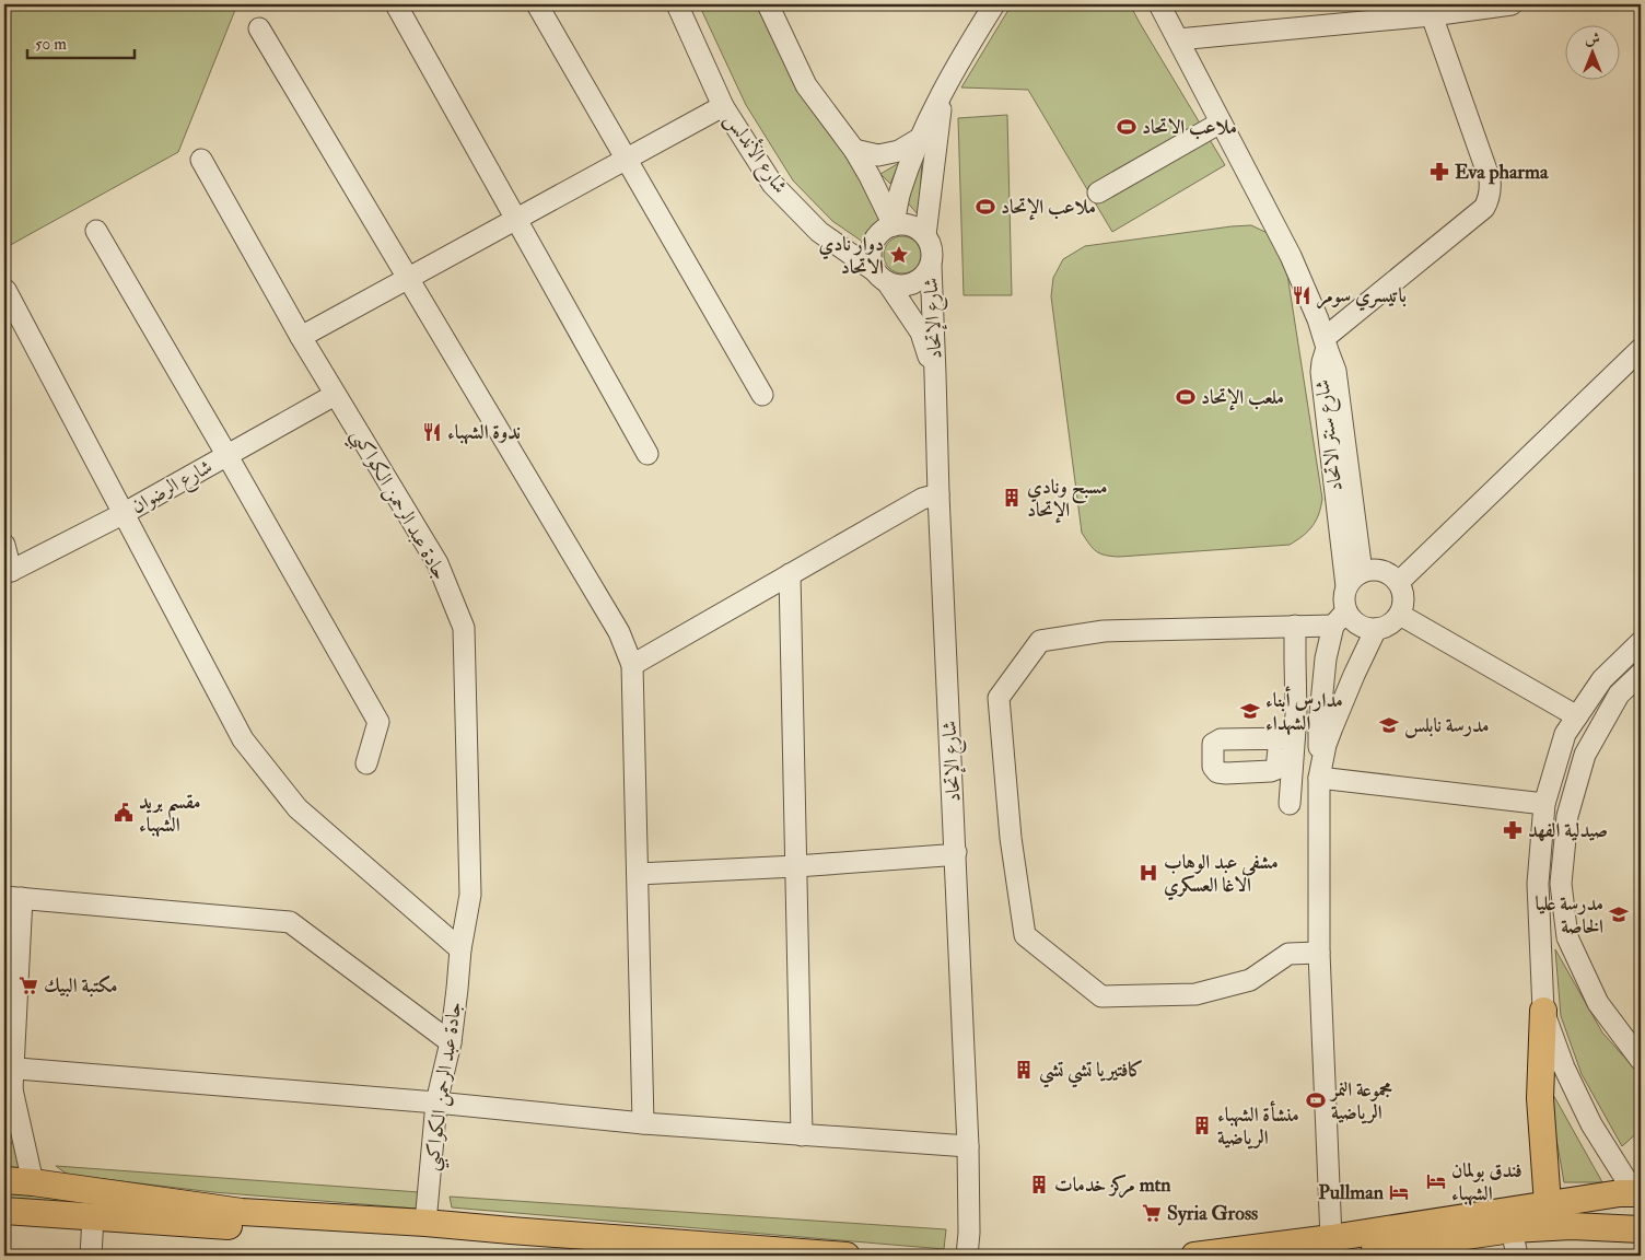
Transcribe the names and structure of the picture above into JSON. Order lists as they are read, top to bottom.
{
  "streets": {
    "street": [
      "شارع الأندلس",
      "شارع الإتحاد",
      "شارع سنتر الاتحاد",
      "شارع الرضوان",
      "جادة عبد الرحمن الكواكبي"
    ]
  },
  "crossings": [
    ["شارع الأندلس", "شارع الإتحاد"],
    ["شارع الرضوان", "جادة عبد الرحمن الكواكبي"]
  ],
  "places": {
    "sports": [
      "ملاعب الاتحاد",
      "ملاعب الإتحاد",
      "ملعب الإتحاد",
      "مجموعة النمر الرياضية"
    ],
    "pharmacy": ["Eva pharma", "صيدلية الفهد"],
    "place": ["دوار نادي الاتحاد"],
    "restaurant": ["باتيسري سومر", "ندوة الشهباء"],
    "building": [
      "مسبح ونادي الإتحاد",
      "كافتيريا تشي تشي",
      "منشأة الشهباء الرياضية",
      "مركز خدمات mtn"
    ],
    "school or university": ["مدارس أبناء الشهداء", "مدرسة نابلس", "مدرسة عليا الخاصة"],
    "public building": ["مقسم بريد الشهباء"],
    "hospital": ["مشفى عبد الوهاب الاغا العسكري"],
    "supermarket": ["مكتبة البيك", "Syria Gross"],
    "hotel": ["فندق بولمان الشهباء", "Pullman"]
  },
  "scale_bar": "50 m",
  "north": "top"
}
